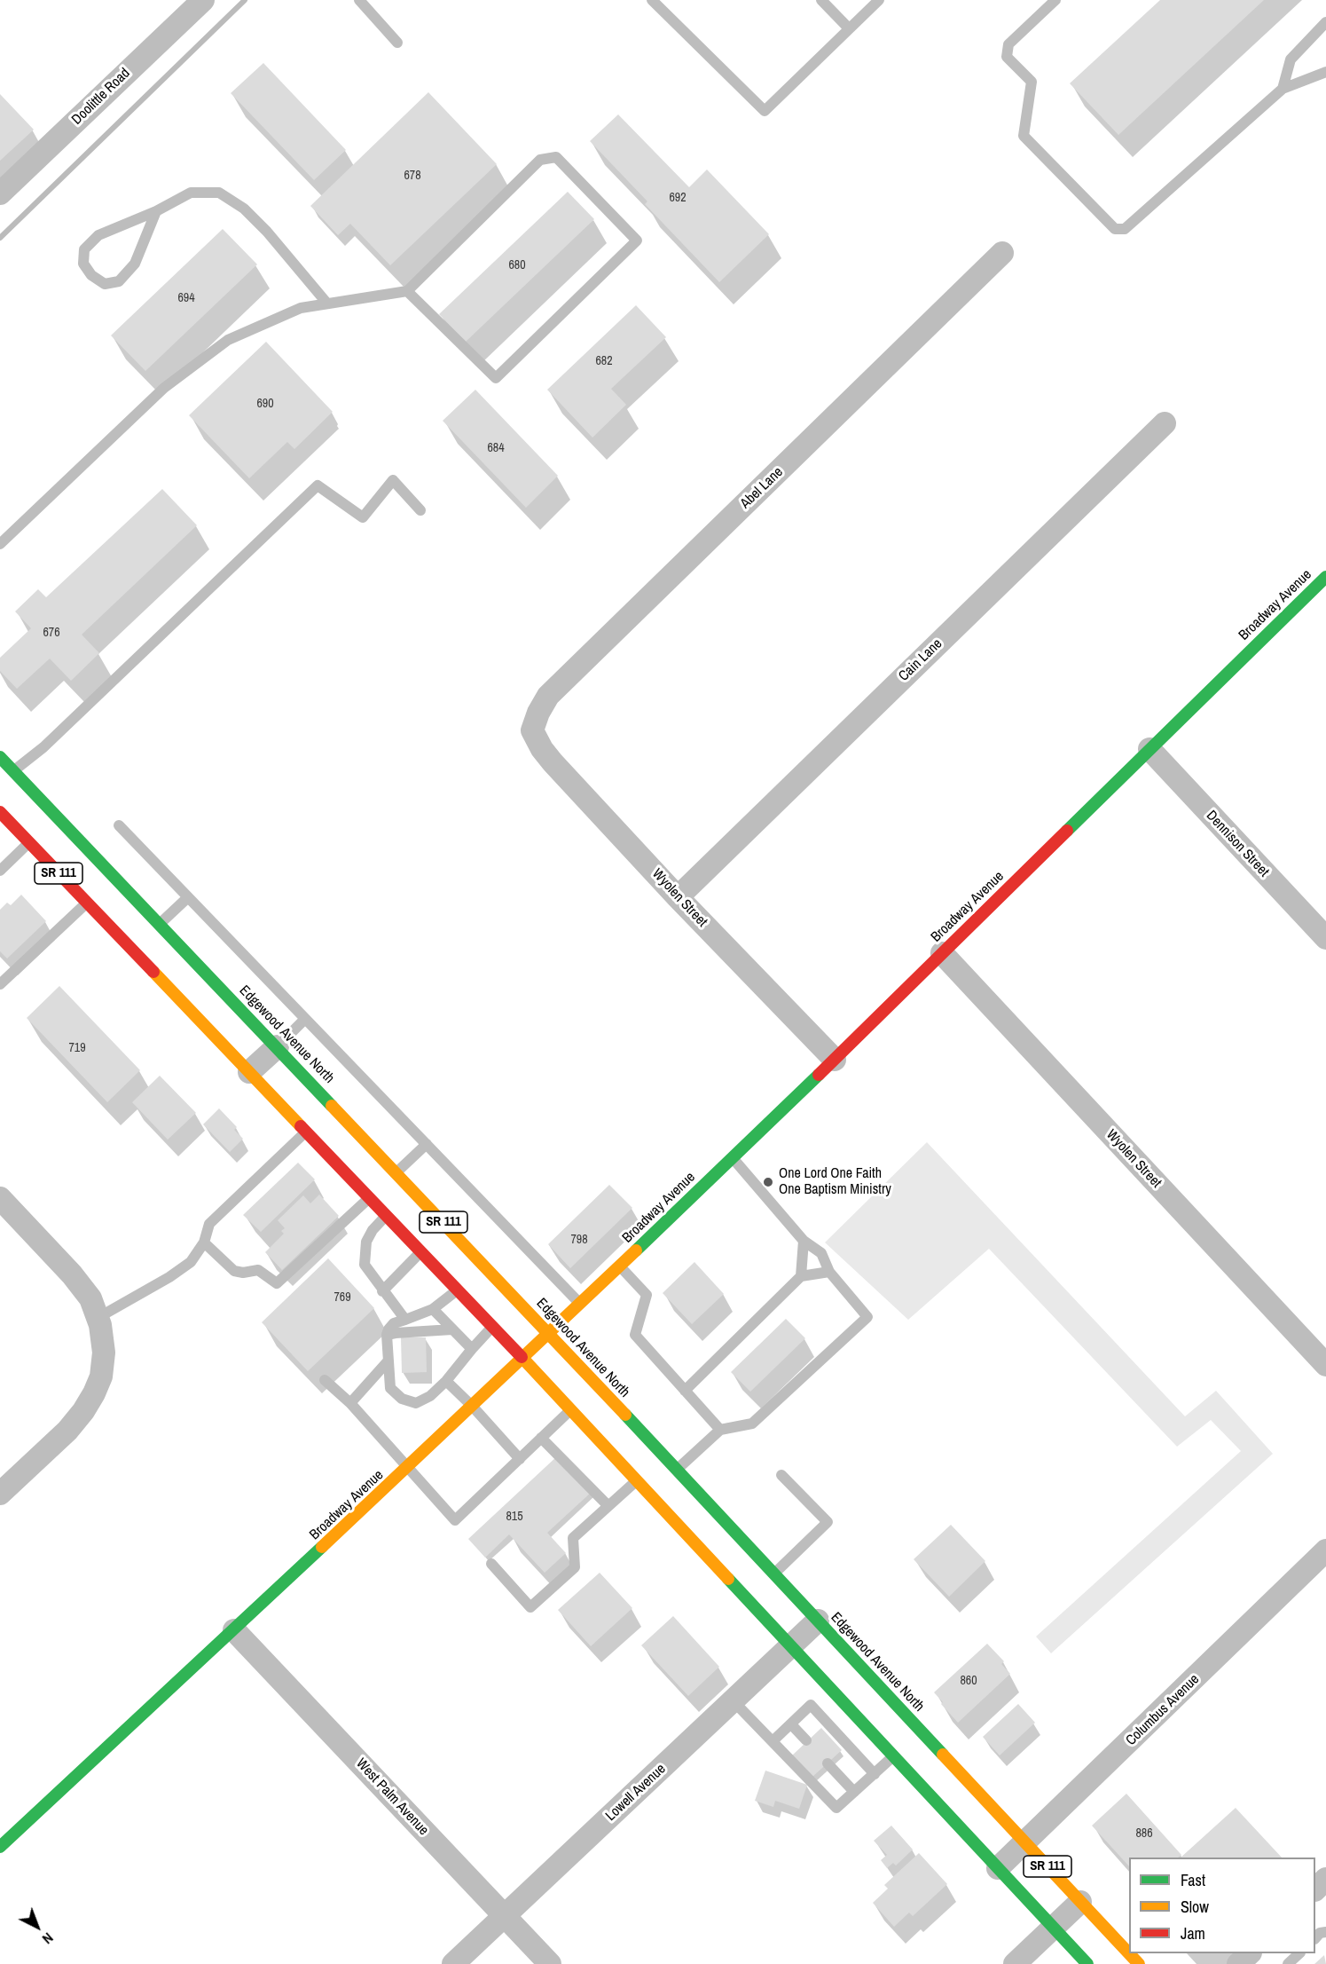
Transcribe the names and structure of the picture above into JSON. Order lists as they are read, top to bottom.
{
  "streets": {
    "main road": ["Broadway Avenue", "SR 111", "Edgewood Avenue North"],
    "street": [
      "Doolittle Road",
      "Abel Lane",
      "Cain Lane",
      "Dennison Street",
      "Wyolen Street",
      "Columbus Avenue",
      "Lowell Avenue",
      "West Palm Avenue"
    ]
  },
  "crossings": [
    ["Abel Lane", "Wyolen Street"],
    ["Broadway Avenue", "Dennison Street"],
    ["Broadway Avenue", "SR 111"],
    ["Broadway Avenue", "Wyolen Street"],
    ["Broadway Avenue", "Edgewood Avenue North"],
    ["Broadway Avenue", "West Palm Avenue"],
    ["Cain Lane", "Wyolen Street"],
    ["SR 111", "Columbus Avenue"],
    ["SR 111", "Lowell Avenue"],
    ["Edgewood Avenue North", "Columbus Avenue"],
    ["Edgewood Avenue North", "Lowell Avenue"],
    ["Lowell Avenue", "West Palm Avenue"]
  ],
  "places": ["One Lord One Faith One Baptism Ministry"],
  "house_numbers": [
    "678",
    "692",
    "680",
    "694",
    "682",
    "690",
    "684",
    "676",
    "719",
    "798",
    "769",
    "815",
    "860",
    "886"
  ],
  "legend": ["Fast", "Slow", "Jam"],
  "north": "bottom right"
}
